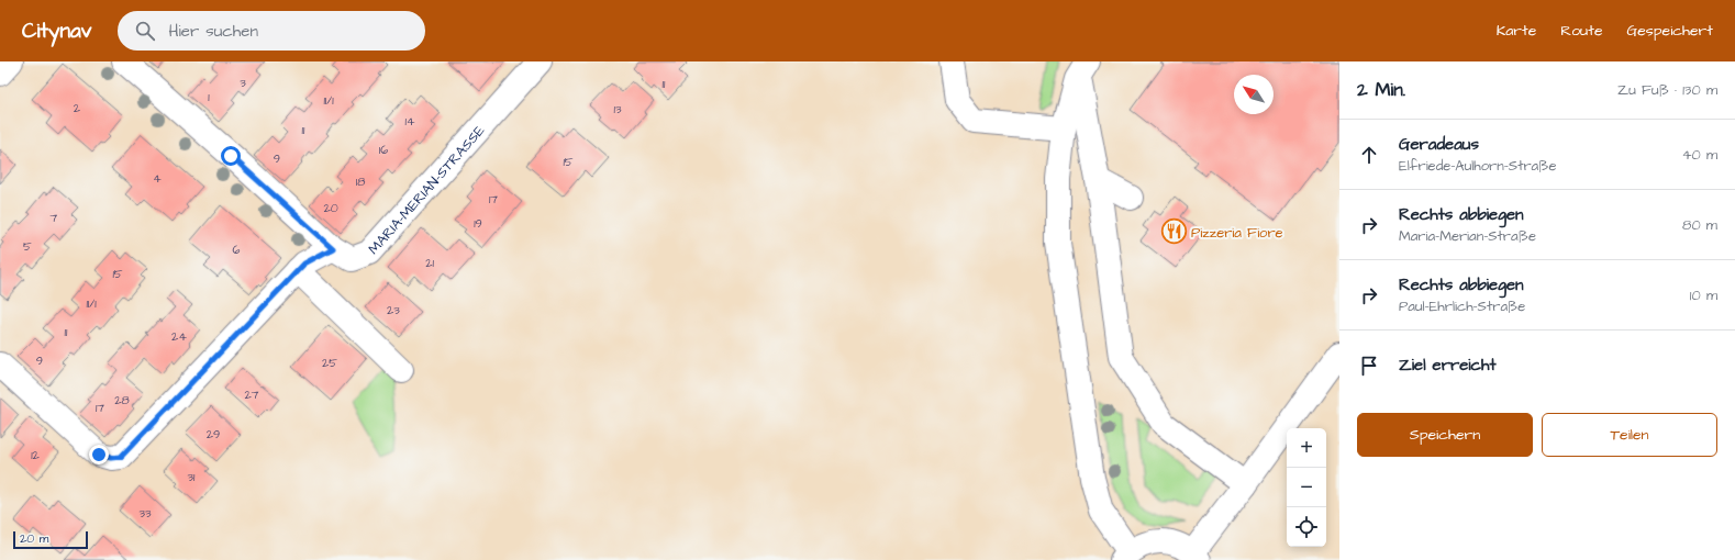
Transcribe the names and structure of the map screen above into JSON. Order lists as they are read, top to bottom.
{
  "streets": {
    "street": ["MARIA-MERIAN-STRASSE"]
  },
  "places": {
    "restaurant": ["Pizzeria Fiore"]
  },
  "house_numbers": [
    "3",
    "11",
    "1",
    "11/1",
    "2",
    "13",
    "14",
    "11",
    "16",
    "9",
    "15",
    "4",
    "18",
    "17",
    "20",
    "7",
    "19",
    "5",
    "6",
    "21",
    "15",
    "11/1",
    "23",
    "11",
    "24",
    "9",
    "25",
    "27",
    "28",
    "17",
    "29",
    "12",
    "31",
    "33"
  ],
  "scale_bar": "20 m",
  "north": "top left",
  "page": {
    "header": "Citynav",
    "search": "Hier suchen",
    "nav": ["Karte", "Route", "Gespeichert"],
    "heading": ["2 Min.", "Zu Fuß · 130 m"],
    "list": [
      ["Geradeaus", "Elfriede-Aulhorn-Straße", "40 m"],
      ["Rechts abbiegen", "Maria-Merian-Straße", "80 m"],
      ["Rechts abbiegen", "Paul-Ehrlich-Straße", "10 m"],
      "Ziel erreicht"
    ],
    "buttons": ["Speichern", "Teilen"],
    "map_buttons": ["+", "−"],
    "scale": "20 m"
  }
}
